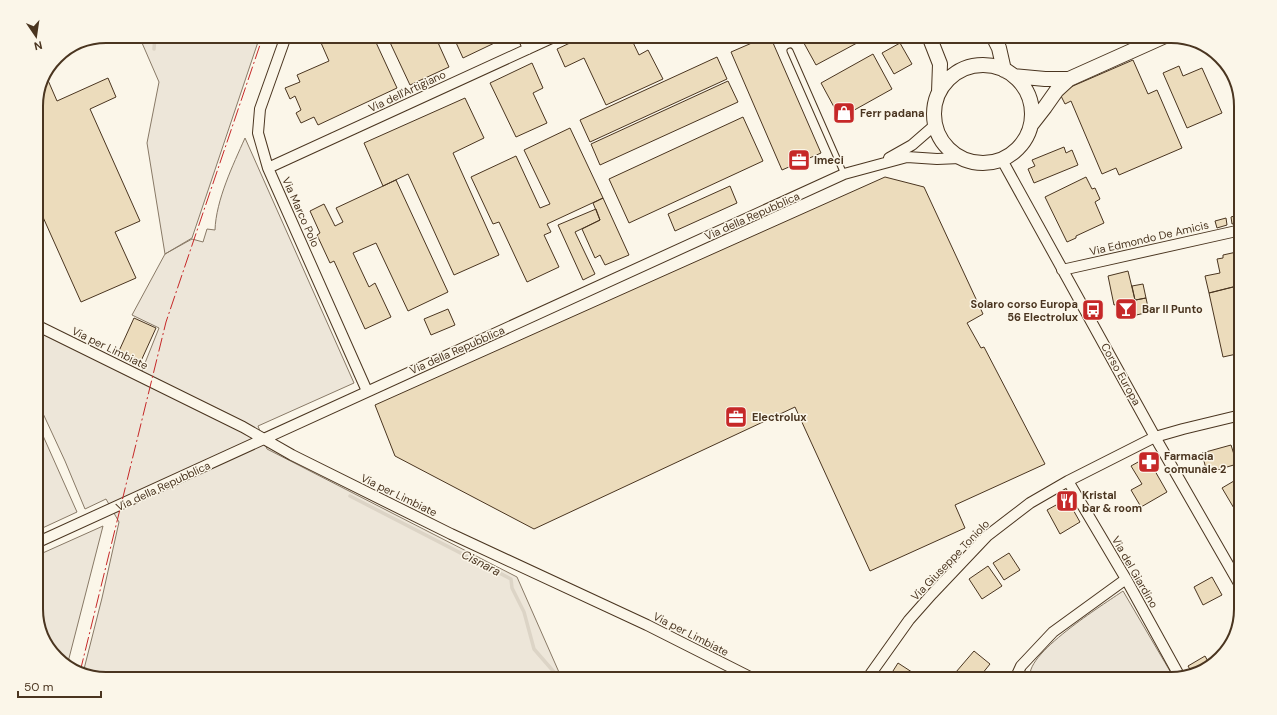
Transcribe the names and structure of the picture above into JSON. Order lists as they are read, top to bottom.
{
  "streets": {
    "street": [
      "Via dell'Artigiano",
      "Via Marco Polo",
      "Via della Repubblica",
      "Via Edmondo De Amicis",
      "Via per Limbiate",
      "Corso Europa",
      "Via Giuseppe Toniolo",
      "Via del Giardino"
    ]
  },
  "crossings": [
    ["Via dell'Artigiano", "Via Marco Polo"],
    ["Via Marco Polo", "Via della Repubblica"],
    ["Via della Repubblica", "Via per Limbiate"],
    ["Via della Repubblica", "Corso Europa"],
    ["Via Edmondo De Amicis", "Corso Europa"],
    ["Corso Europa", "Via Giuseppe Toniolo"],
    ["Via Giuseppe Toniolo", "Via del Giardino"]
  ],
  "water": ["Cisnara"],
  "places": {
    "shop": ["Ferr padana"],
    "office": ["Imeci", "Electrolux"],
    "bar": ["Bar Il Punto"],
    "bus stop": ["Solaro corso Europa 56 Electrolux"],
    "pharmacy": ["Farmacia comunale 2"],
    "restaurant": ["Kristal bar & room"]
  },
  "scale_bar": "50 m",
  "north": "bottom"
}
